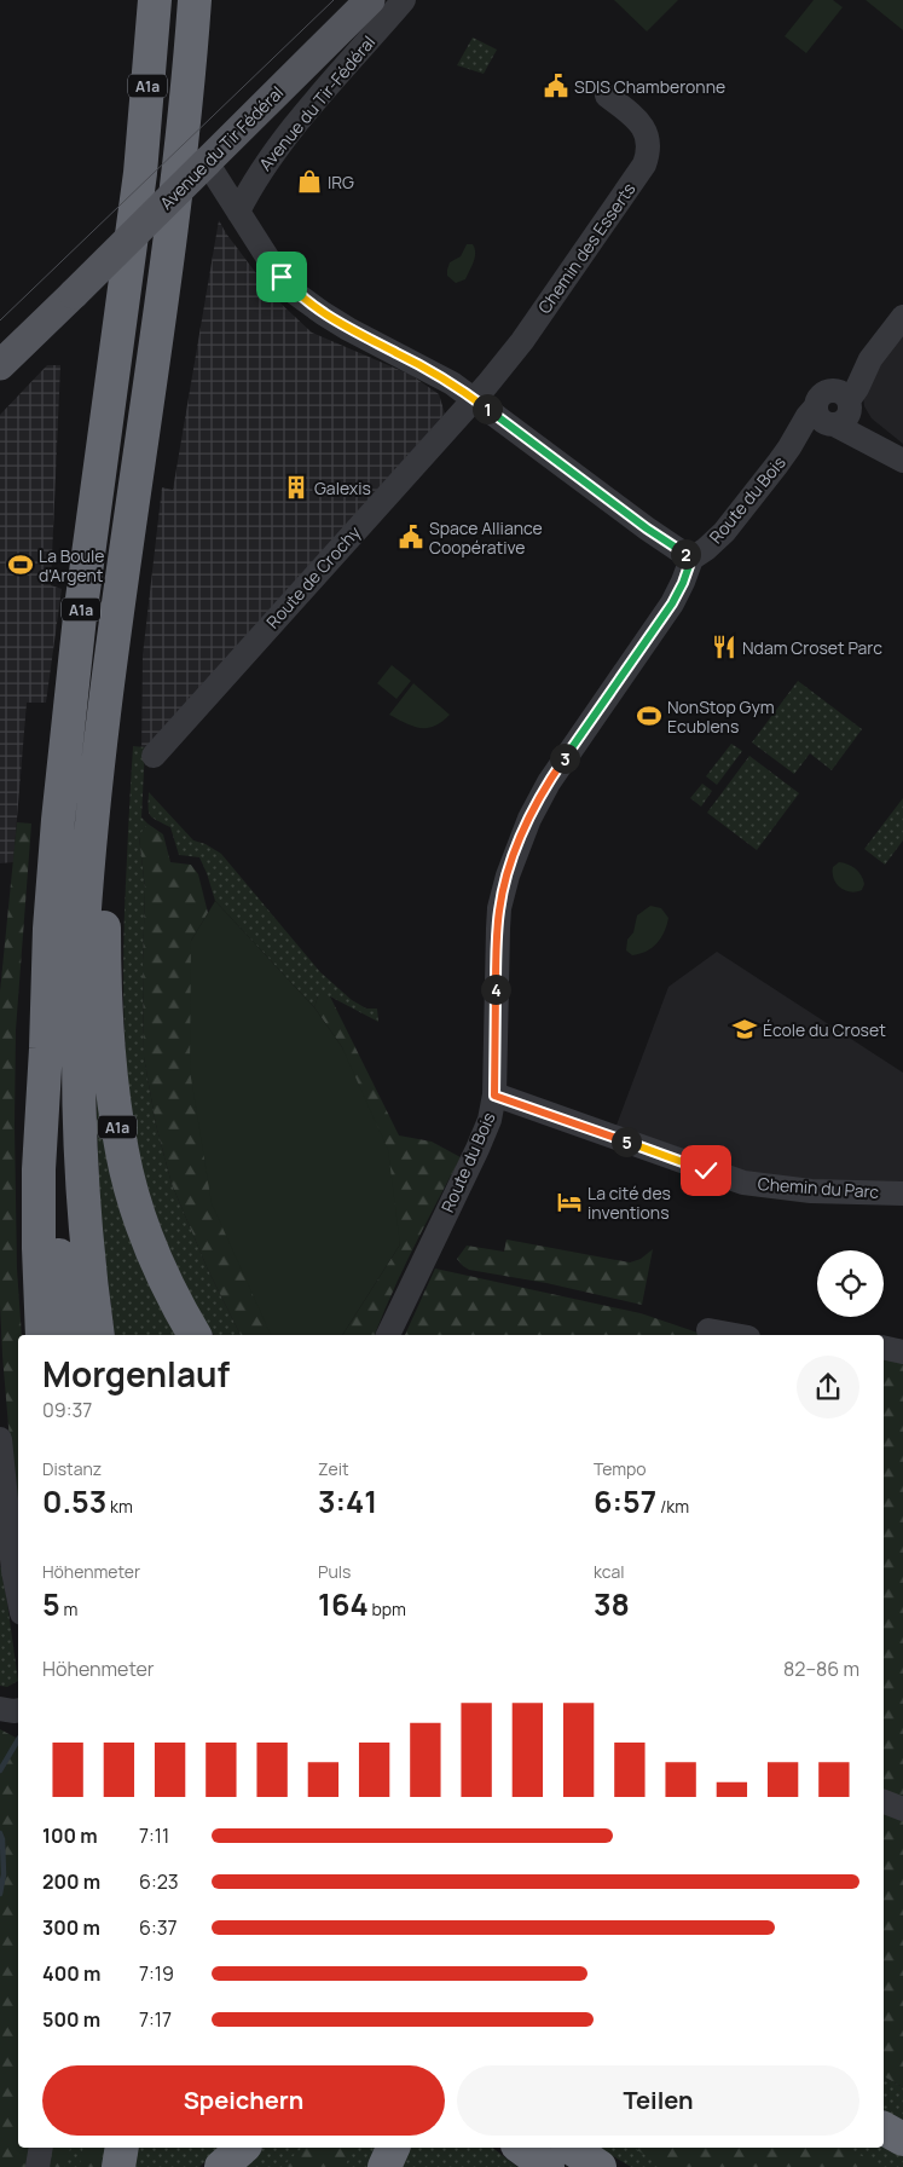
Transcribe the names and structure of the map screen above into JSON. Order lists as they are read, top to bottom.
{
  "streets": {
    "highway": ["A1a"],
    "main road": ["Avenue du Tir Fédéral"],
    "street": [
      "Avenue du Tir-Fédéral",
      "Chemin des Esserts",
      "Route du Bois",
      "Route de Crochy",
      "Chemin du Parc"
    ]
  },
  "crossings": [
    ["Chemin des Esserts", "Route de Crochy"],
    ["Route du Bois", "Chemin du Parc"]
  ],
  "places": {
    "public building": ["SDIS Chamberonne", "Space Alliance Coopérative"],
    "shop": ["IRG"],
    "building": ["Galexis"],
    "sports": ["La Boule d'Argent", "NonStop Gym Ecublens"],
    "restaurant": ["Ndam Croset Parc"],
    "school or university": ["École du Croset"],
    "hotel": ["La cité des inventions"]
  },
  "page": {
    "pins": [
      "1",
      "2",
      "3",
      "4",
      "5"
    ],
    "heading": ["Morgenlauf", "09:37"],
    "stats": [
      ["Distanz", "0.53 km"],
      ["Zeit", "3:41"],
      ["Tempo", "6:57 /km"],
      ["Höhenmeter", "5 m"],
      ["Puls", "164 bpm"],
      ["kcal", "38"]
    ],
    "chart": ["Höhenmeter", "82–86 m"],
    "list": [
      {
        "name": "100 m",
        "note": "7:11"
      },
      {
        "name": "200 m",
        "note": "6:23"
      },
      {
        "name": "300 m",
        "note": "6:37"
      },
      {
        "name": "400 m",
        "note": "7:19"
      },
      {
        "name": "500 m",
        "note": "7:17"
      }
    ],
    "buttons": ["Speichern", "Teilen"]
  }
}
